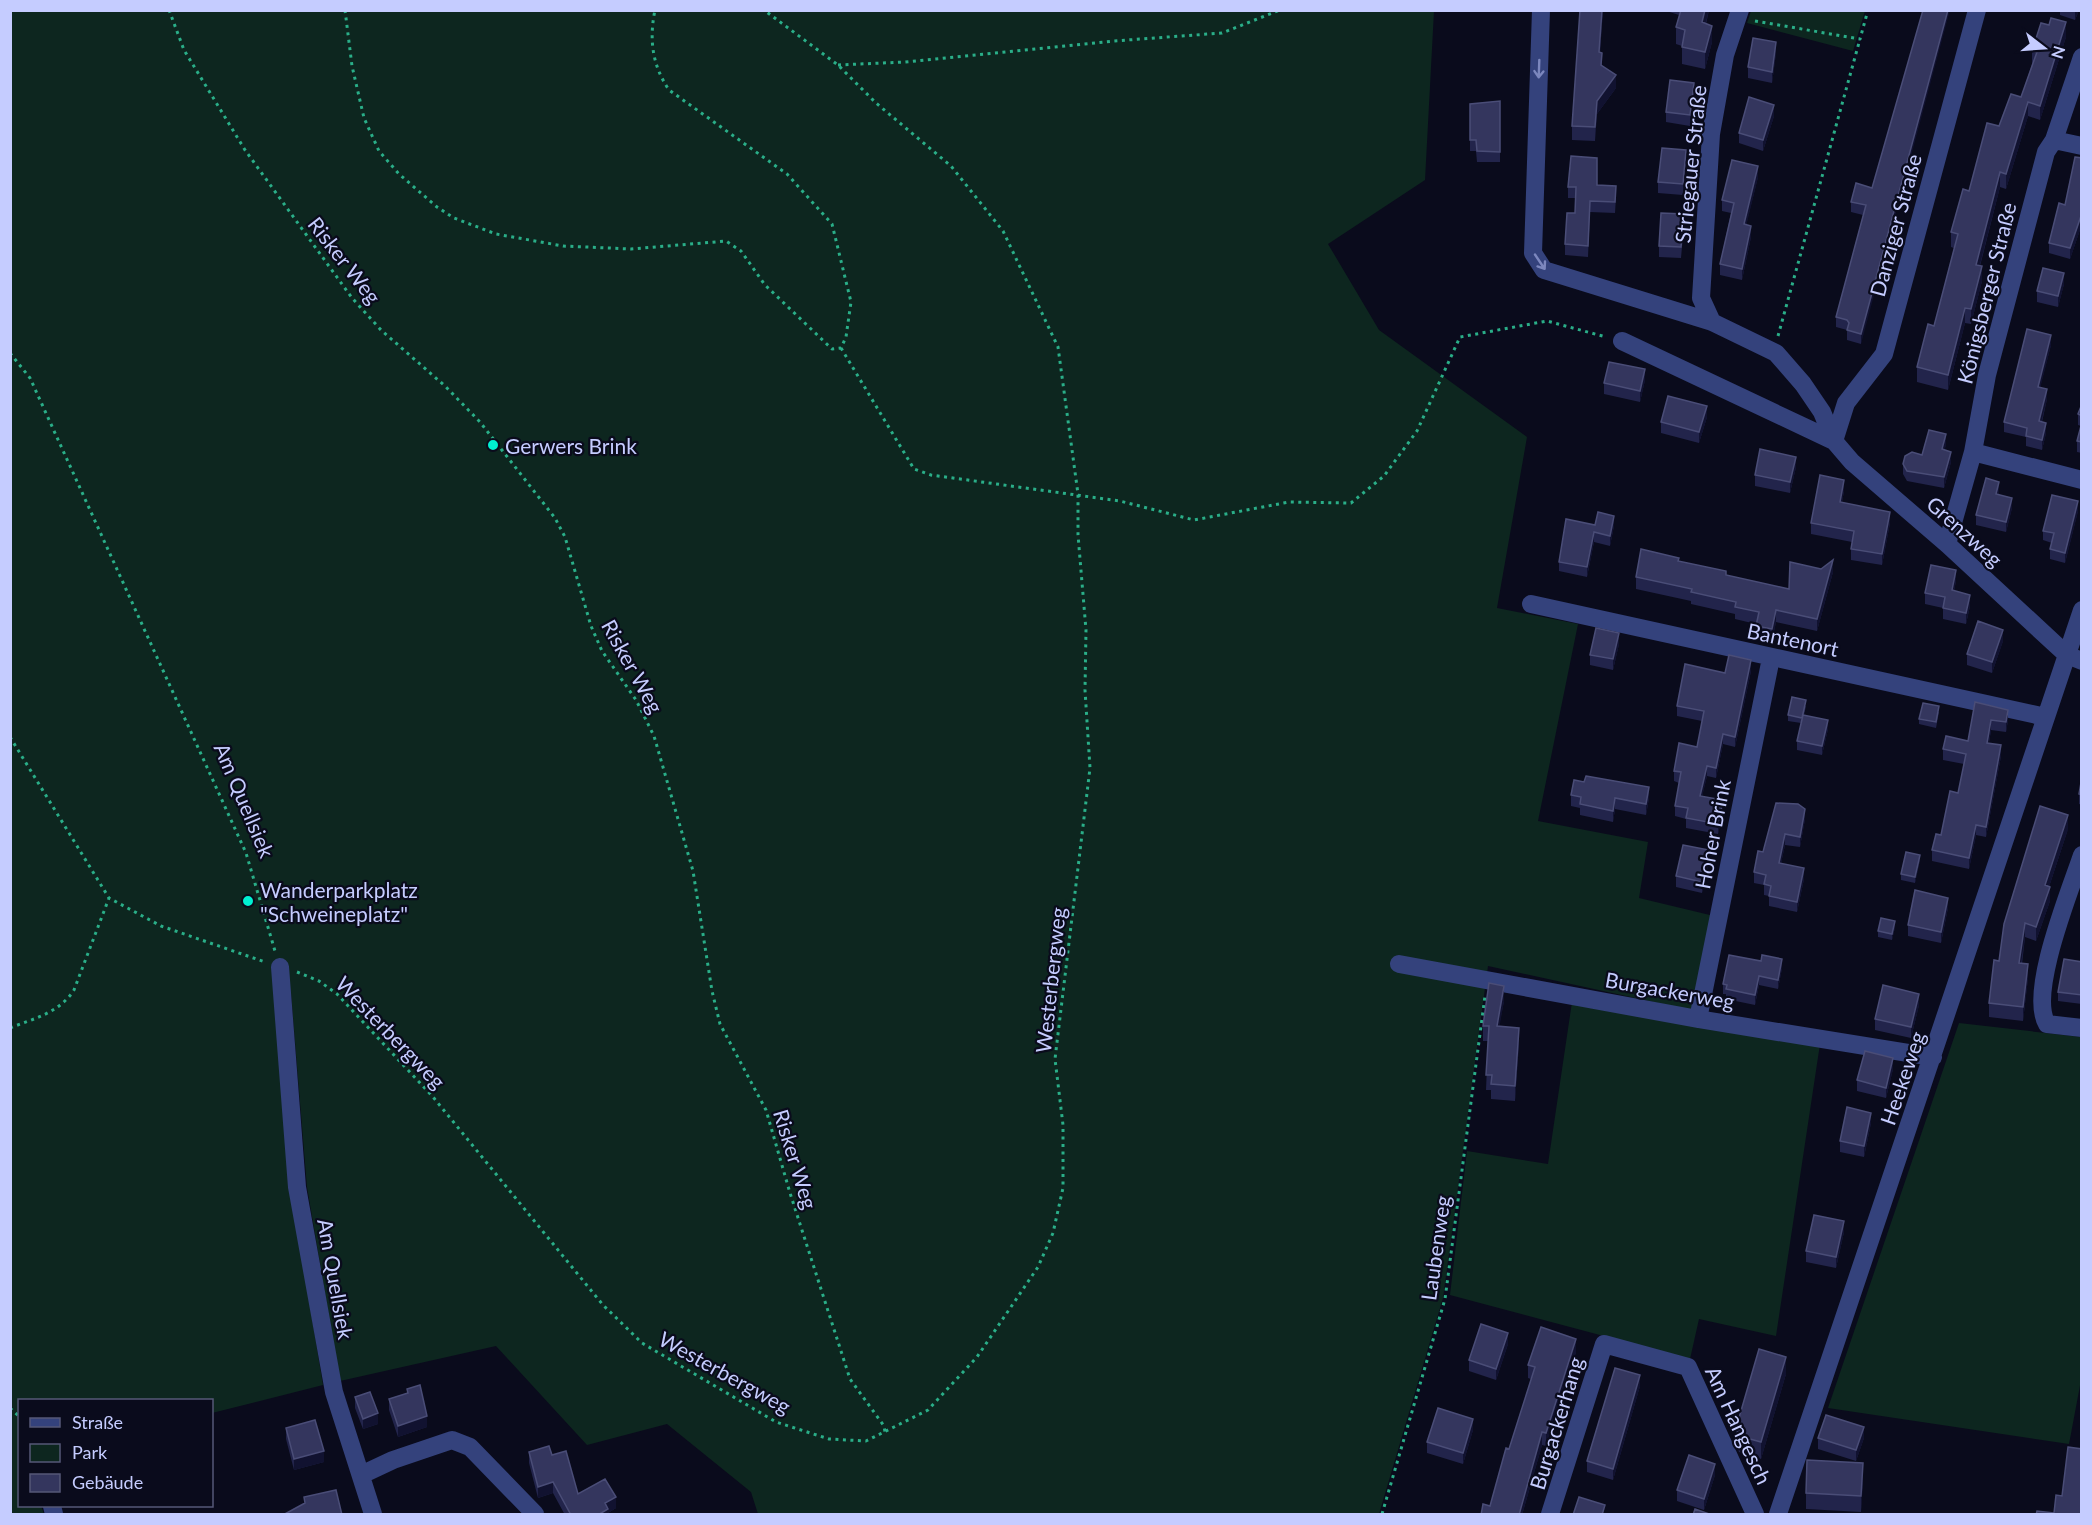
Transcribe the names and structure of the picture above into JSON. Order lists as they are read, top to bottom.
{
  "streets": {
    "street": [
      "Striegauer Straße",
      "Danziger Straße",
      "Königsberger Straße",
      "Grenzweg",
      "Bantenort",
      "Am Quellsiek",
      "Hoher Brink",
      "Burgackerweg",
      "Heekeweg",
      "Burgackerhang",
      "Am Hangesch"
    ],
    "path": ["Risker Weg", "Westerbergweg", "Laubenweg"]
  },
  "crossings": [
    ["Striegauer Straße", "Grenzweg"],
    ["Danziger Straße", "Grenzweg"],
    ["Risker Weg", "Westerbergweg"],
    ["Königsberger Straße", "Grenzweg"],
    ["Grenzweg", "Heekeweg"],
    ["Bantenort", "Hoher Brink"],
    ["Bantenort", "Heekeweg"],
    ["Am Quellsiek", "Westerbergweg"],
    ["Hoher Brink", "Burgackerweg"],
    ["Burgackerweg", "Heekeweg"],
    ["Burgackerweg", "Laubenweg"],
    ["Burgackerhang", "Am Hangesch"]
  ],
  "places": ["Gerwers Brink", "Wanderparkplatz \"Schweineplatz\""],
  "legend": ["Straße", "Park", "Gebäude"],
  "north": "right"
}
